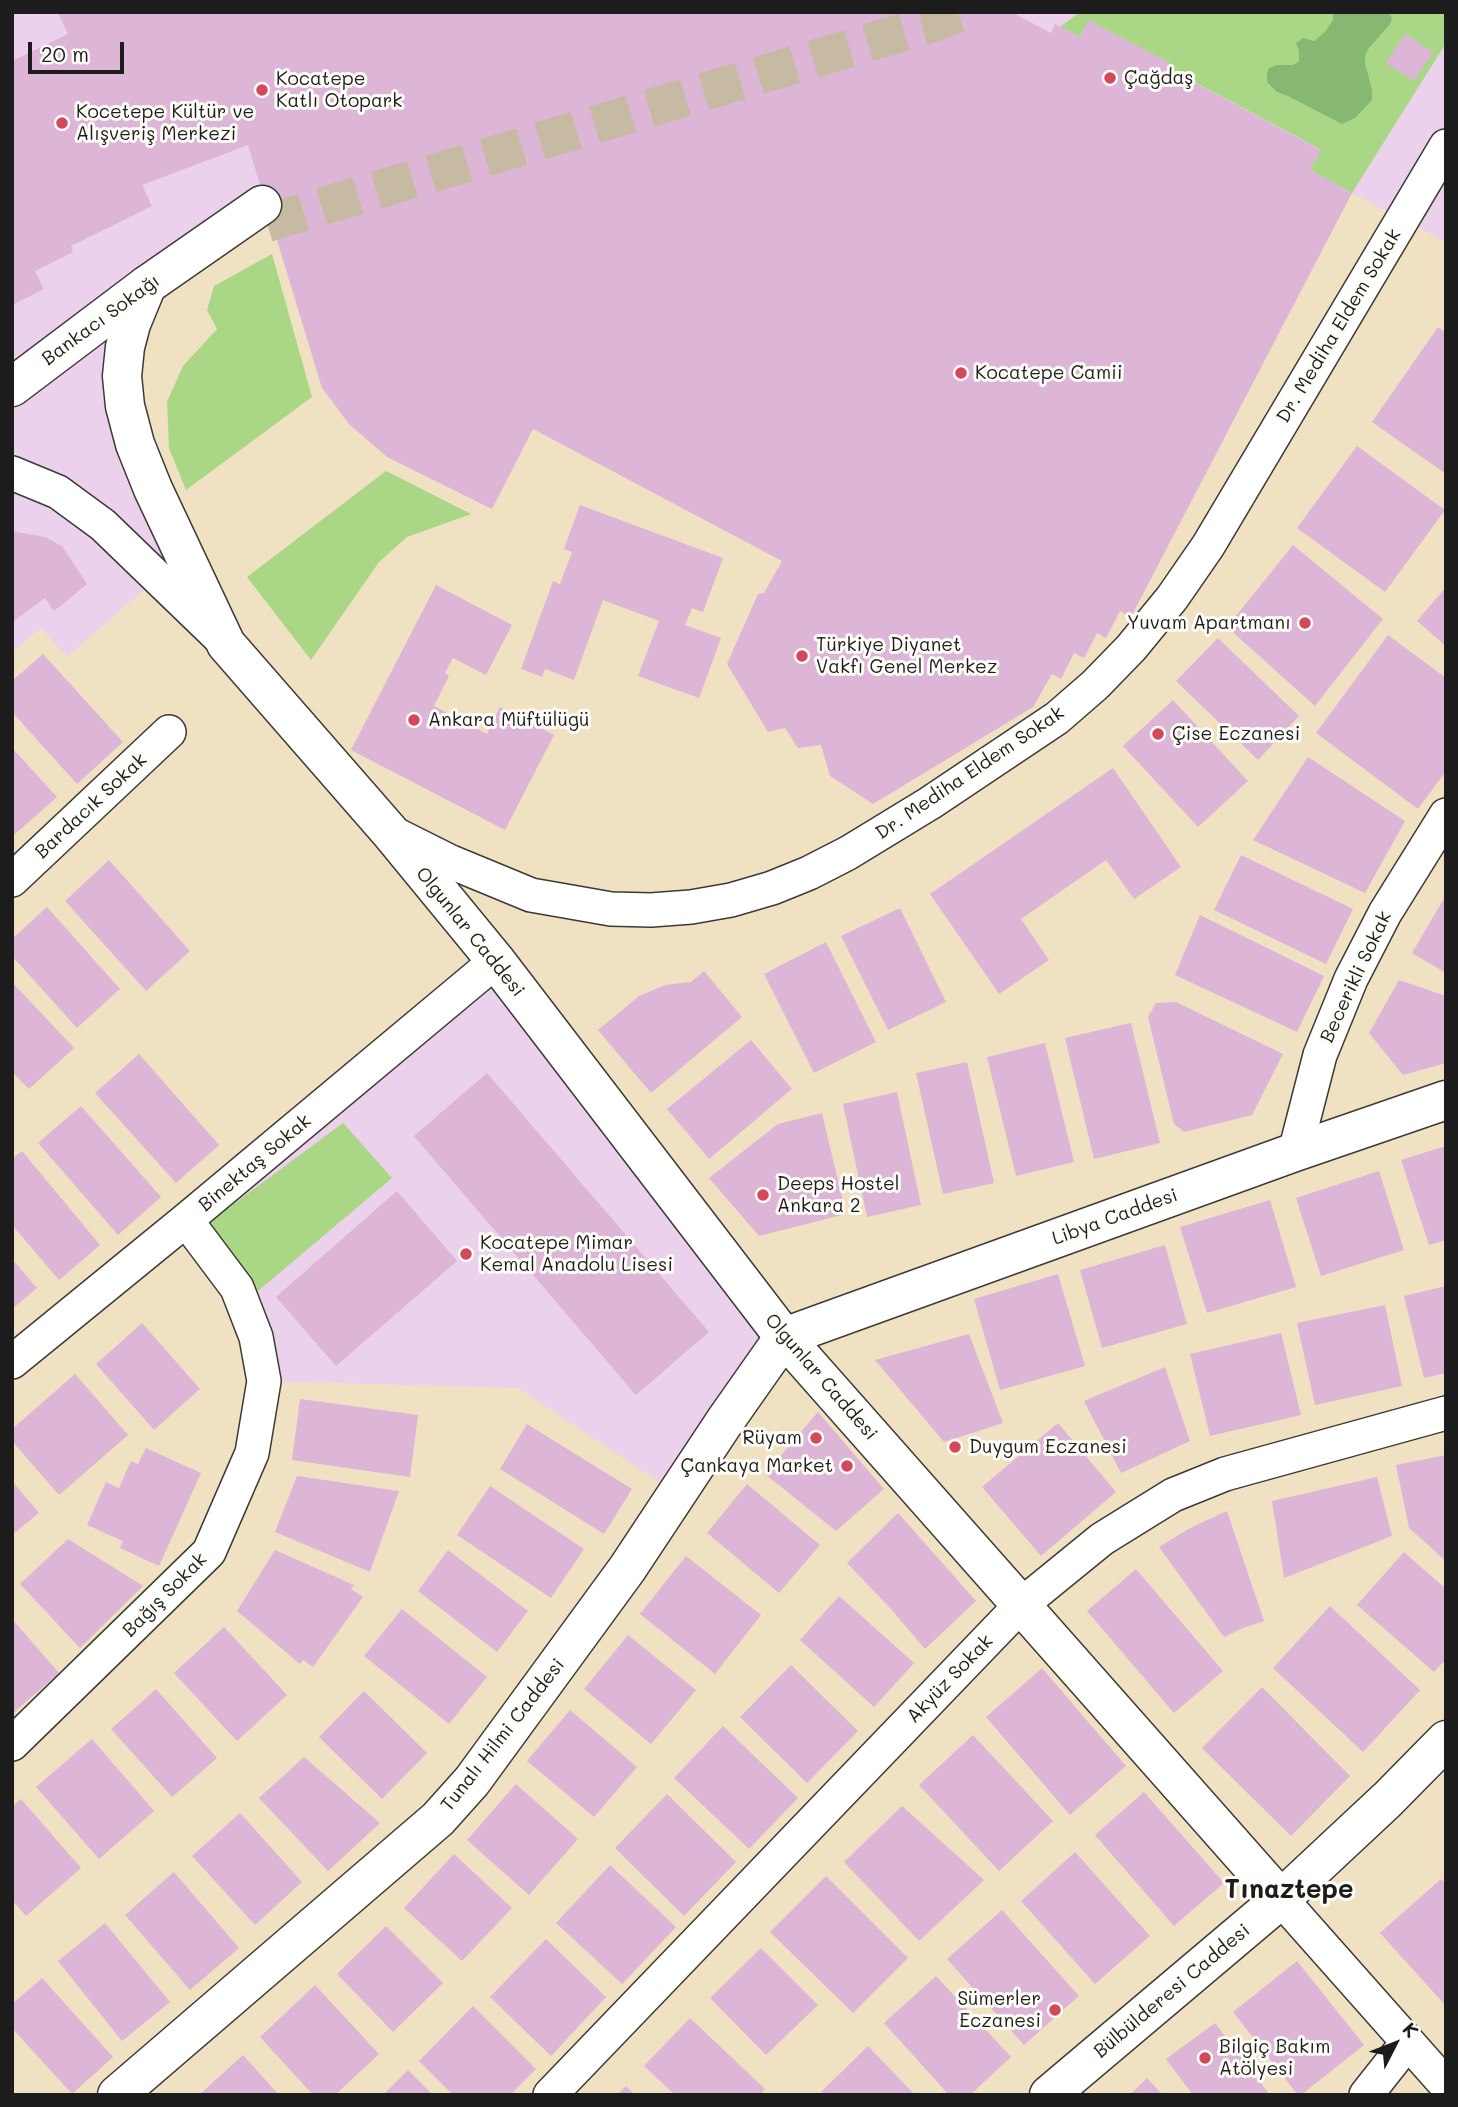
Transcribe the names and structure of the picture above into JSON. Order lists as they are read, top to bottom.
{
  "streets": {
    "main road": [
      "Bankacı Sokağı",
      "Olgunlar Caddesi",
      "Libya Caddesi",
      "Tunalı Hilmi Caddesi",
      "Bülbülderesi Caddesi"
    ],
    "street": [
      "Dr. Mediha Eldem Sokak",
      "Bardacık Sokak",
      "Becerikli Sokak",
      "Binektaş Sokak",
      "Bağış Sokak",
      "Akyüz Sokak"
    ]
  },
  "crossings": [
    ["Bankacı Sokağı", "Olgunlar Caddesi"],
    ["Dr. Mediha Eldem Sokak", "Olgunlar Caddesi"],
    ["Olgunlar Caddesi", "Binektaş Sokak"],
    ["Olgunlar Caddesi", "Libya Caddesi"],
    ["Olgunlar Caddesi", "Akyüz Sokak"],
    ["Olgunlar Caddesi", "Tunalı Hilmi Caddesi"],
    ["Olgunlar Caddesi", "Bülbülderesi Caddesi"],
    ["Becerikli Sokak", "Libya Caddesi"],
    ["Binektaş Sokak", "Bağış Sokak"],
    ["Libya Caddesi", "Tunalı Hilmi Caddesi"]
  ],
  "districts": ["Tınaztepe"],
  "places": [
    "Çağdaş",
    "Kocatepe Katlı Otopark",
    "Kocetepe Kültür ve Alışveriş Merkezi",
    "Kocatepe Camii",
    "Yuvam Apartmanı",
    "Türkiye Diyanet Vakfı Genel Merkez",
    "Ankara Müftülügü",
    "Çise Eczanesi",
    "Deeps Hostel Ankara 2",
    "Kocatepe Mimar Kemal Anadolu Lisesi",
    "Rüyam",
    "Duygum Eczanesi",
    "Çankaya Market",
    "Sümerler Eczanesi",
    "Bilgiç Bakım Atölyesi"
  ],
  "scale_bar": "20 m",
  "north": "top right"
}
